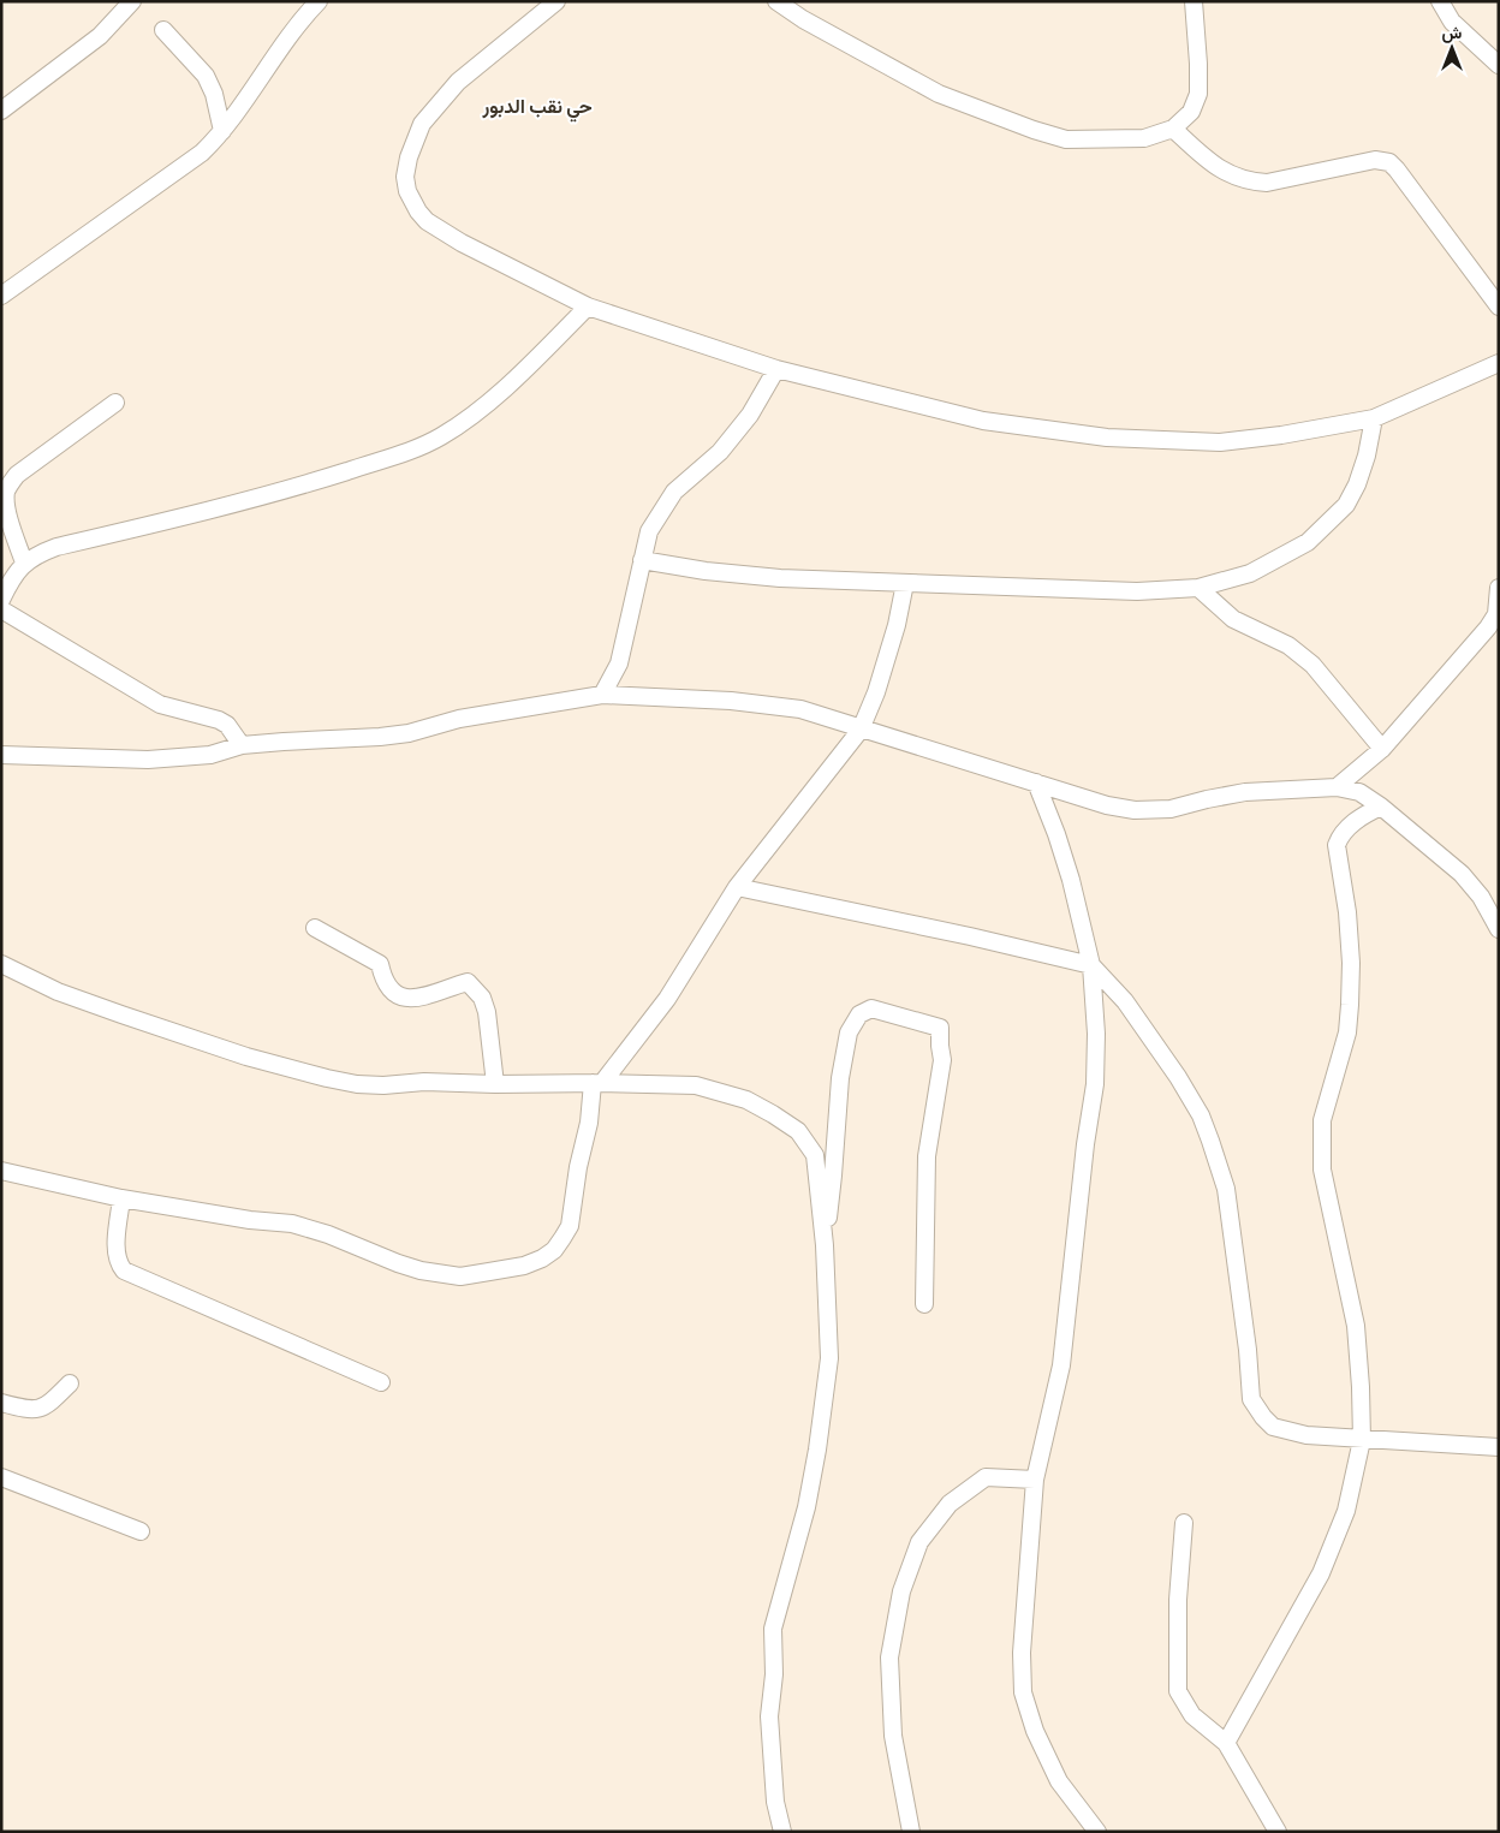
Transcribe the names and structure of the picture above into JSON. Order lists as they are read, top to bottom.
{
  "districts": ["حي نقب الدبور"],
  "north": "top"
}
